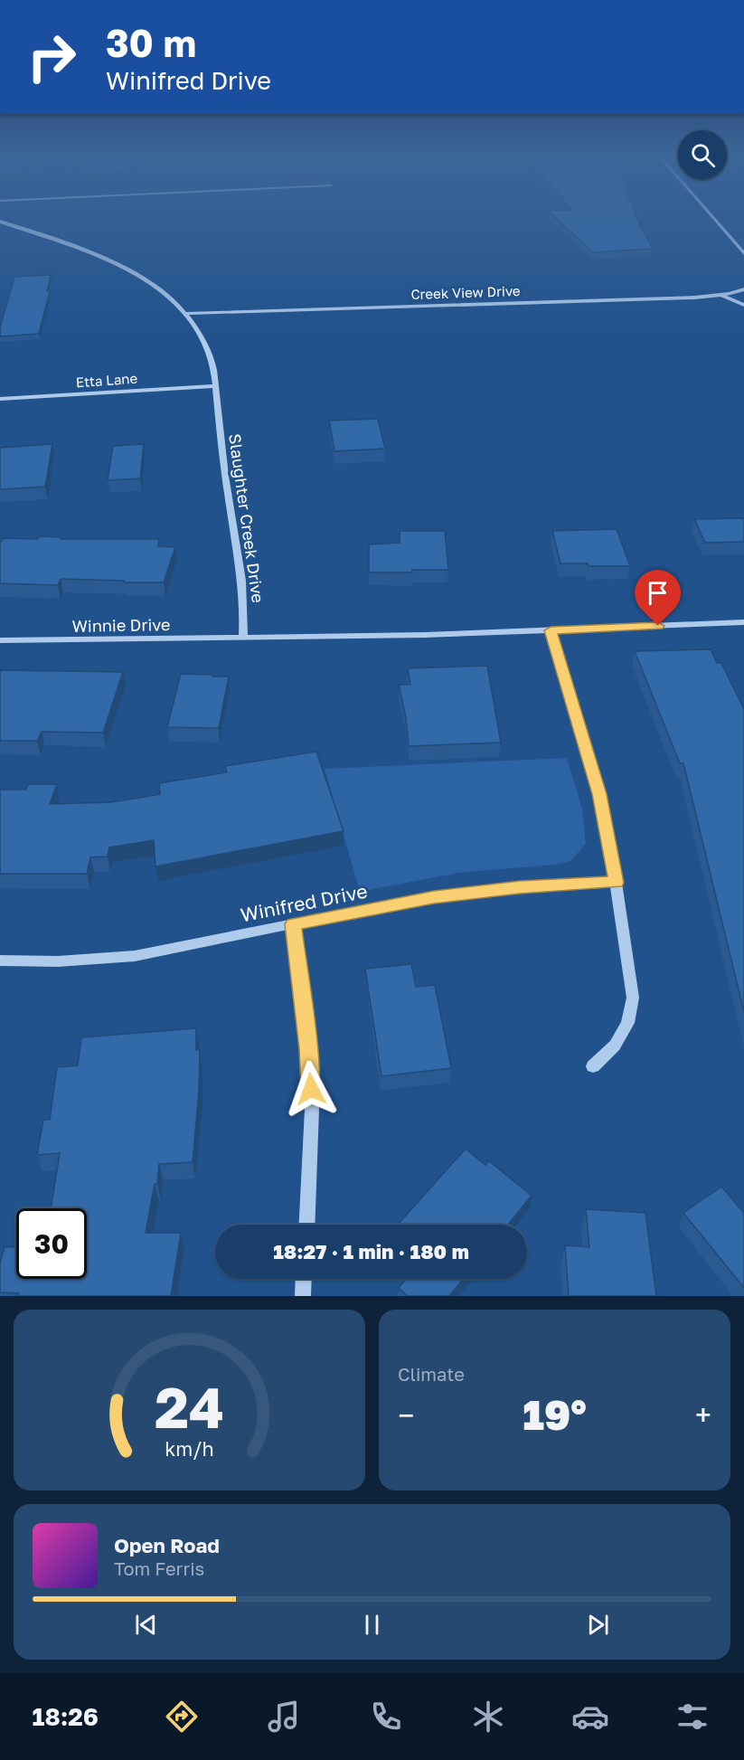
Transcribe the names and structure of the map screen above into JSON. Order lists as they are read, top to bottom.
{
  "streets": {
    "street": [
      "Creek View Drive",
      "Etta Lane",
      "Slaughter Creek Drive",
      "Winnie Drive",
      "Winifred Drive"
    ]
  },
  "crossings": [
    ["Creek View Drive", "Slaughter Creek Drive"],
    ["Etta Lane", "Slaughter Creek Drive"],
    ["Slaughter Creek Drive", "Winnie Drive"]
  ],
  "page": {
    "turn": ["30 m", "Winifred Drive"],
    "limit": "30",
    "trip": "18:27 · 1 min · 180 m",
    "tile": "Climate",
    "heat": ["−", "19°", "+"],
    "song": ["Open Road", "Tom Ferris"],
    "tabs": "18:26",
    "gauge": ["24", "km/h"]
  }
}
